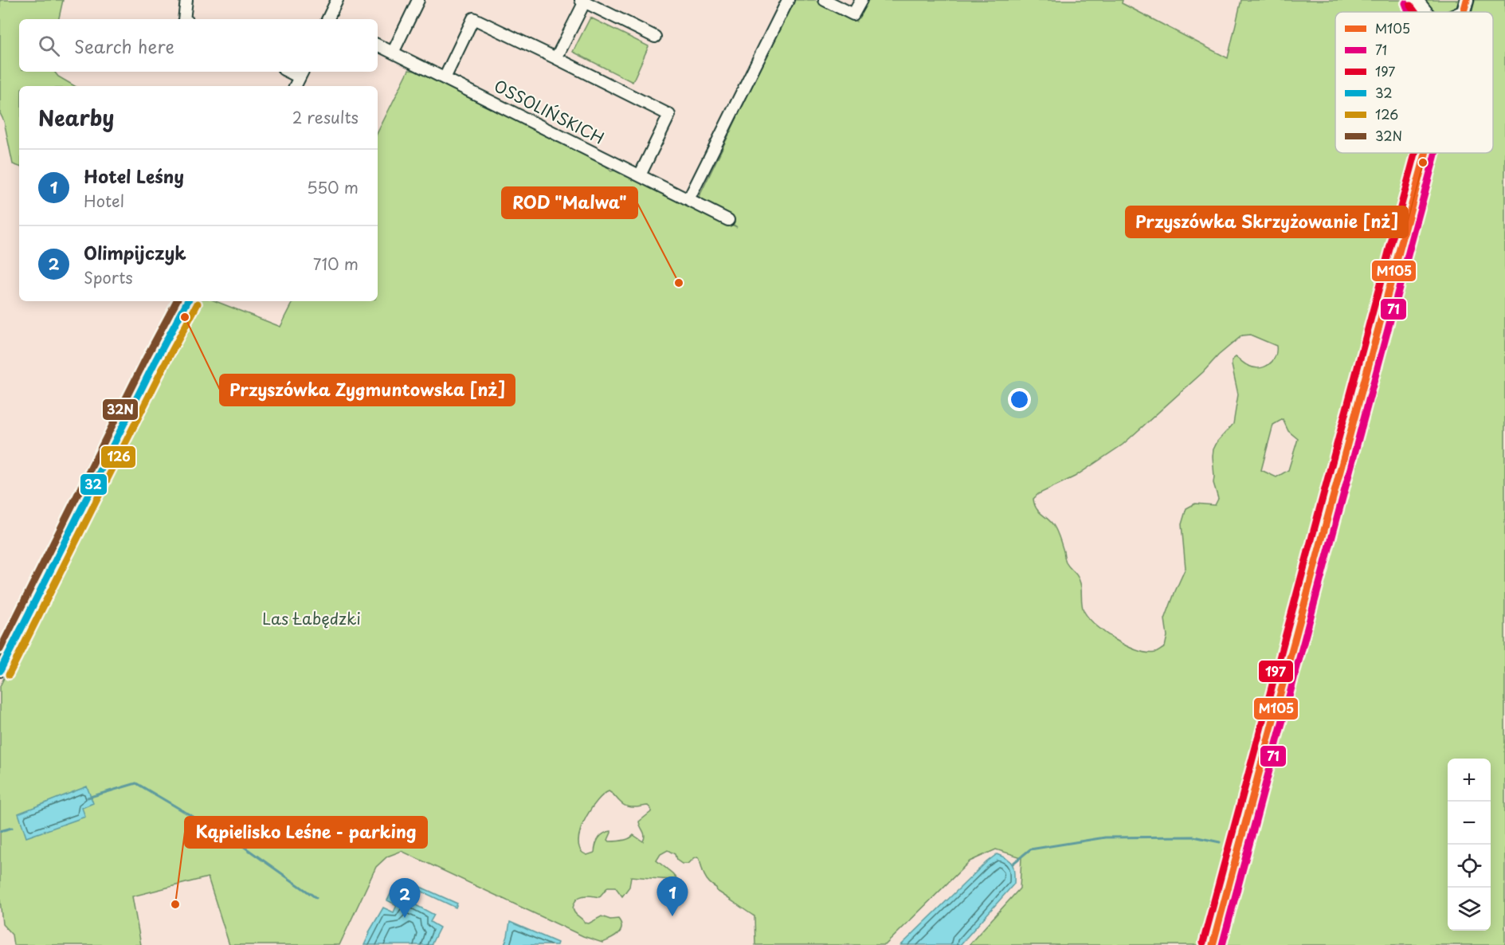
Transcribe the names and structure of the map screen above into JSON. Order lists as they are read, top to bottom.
{
  "streets": {
    "street": ["OSSOLIŃSKICH"]
  },
  "parks": ["Las Łabędzki"],
  "places": [
    "Przyszówka Skrzyżowanie [nż]",
    "ROD \"Malwa\"",
    "Przyszówka Zygmuntowska [nż]",
    "Kąpielisko Leśne - parking"
  ],
  "lines": [
    "transit line M105",
    "transit line 71",
    "transit line 197",
    "transit line 32",
    "transit line 32N",
    "transit line 126"
  ],
  "legend": [
    "M105",
    "71",
    "197",
    "32",
    "126",
    "32N"
  ],
  "page": {
    "search": "Search here",
    "heading": ["Nearby", "2 results"],
    "list": [
      {
        "mark": "1",
        "name": "Hotel Leśny",
        "note": "Hotel",
        "value": "550 m"
      },
      {
        "mark": "2",
        "name": "Olimpijczyk",
        "note": "Sports",
        "value": "710 m"
      }
    ],
    "map_buttons": ["+", "−"],
    "pins": ["1", "2"]
  }
}
